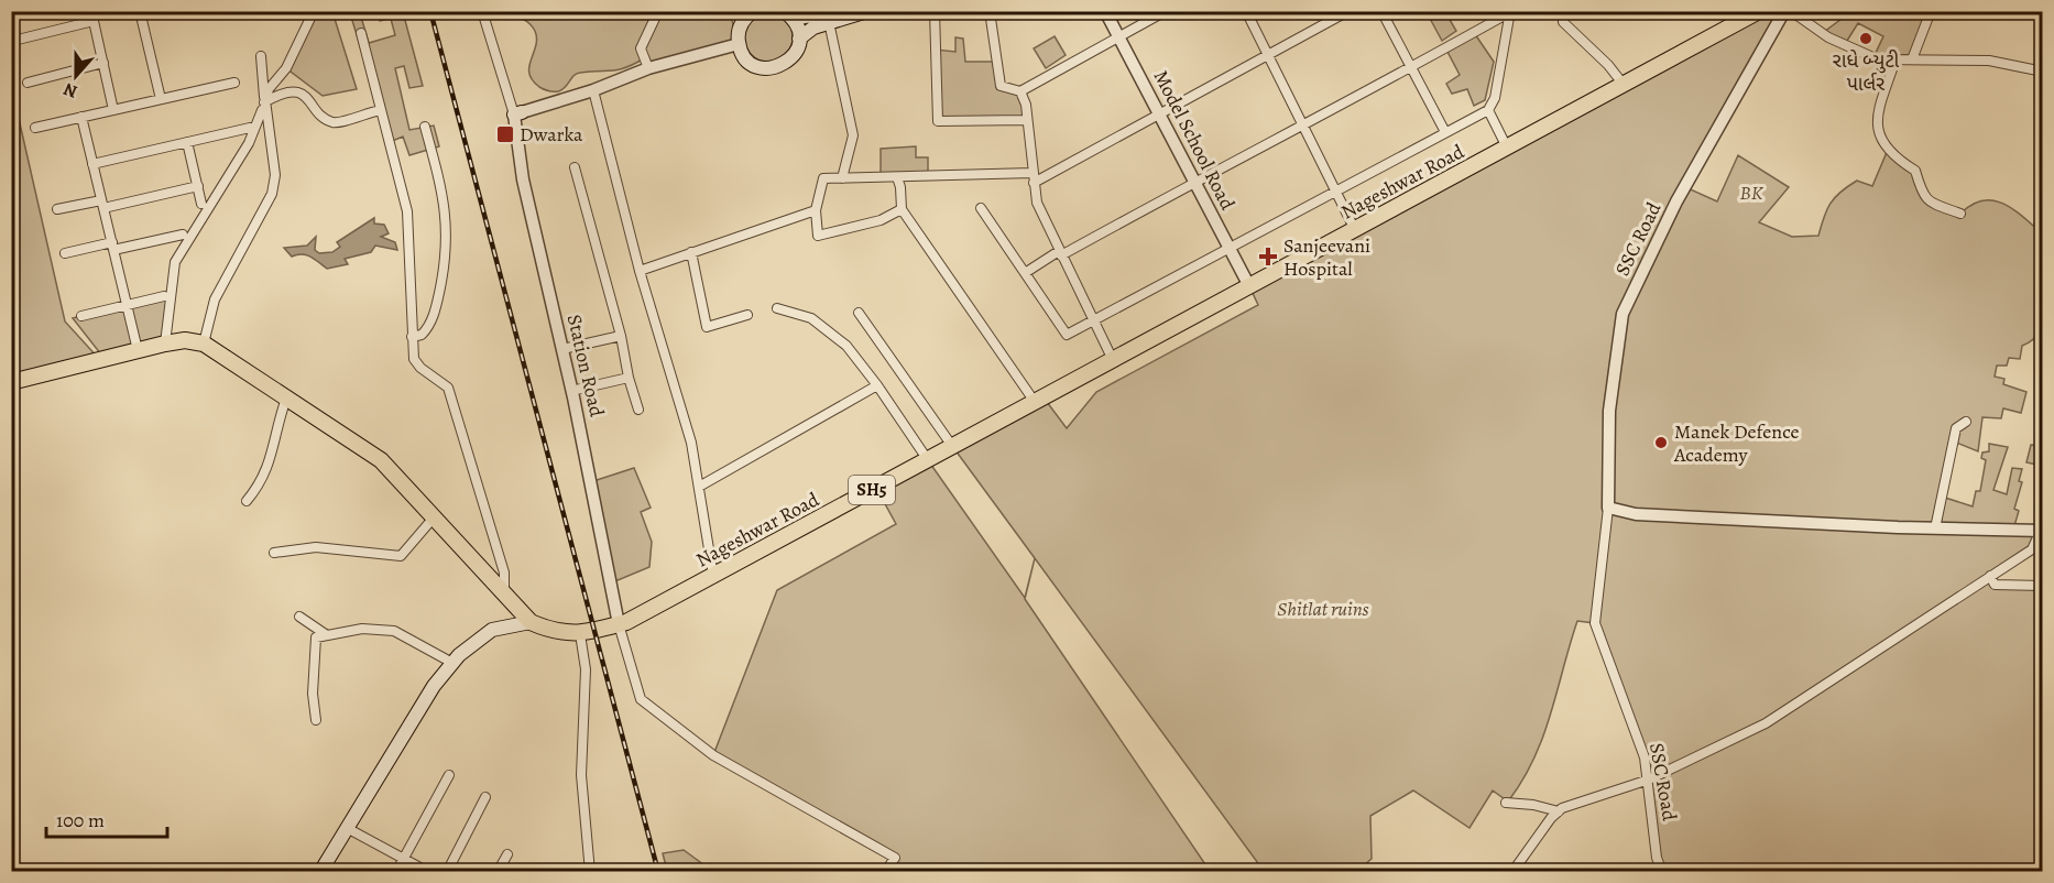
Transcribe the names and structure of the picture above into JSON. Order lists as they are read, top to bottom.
{
  "streets": {
    "main road": ["Nageshwar Road", "SH5"],
    "street": ["Model School Road", "SSC Road", "Station Road"]
  },
  "crossings": [
    ["Model School Road", "Nageshwar Road"],
    ["Nageshwar Road", "Station Road"]
  ],
  "parks": ["BK", "Shitlat ruins"],
  "places": {
    "other": ["રાધે બ્યુટી પાર્લર", "Manek Defence Academy"],
    "transit": ["Dwarka"],
    "health": ["Sanjeevani Hospital"]
  },
  "scale_bar": "100 m",
  "north": "bottom"
}
